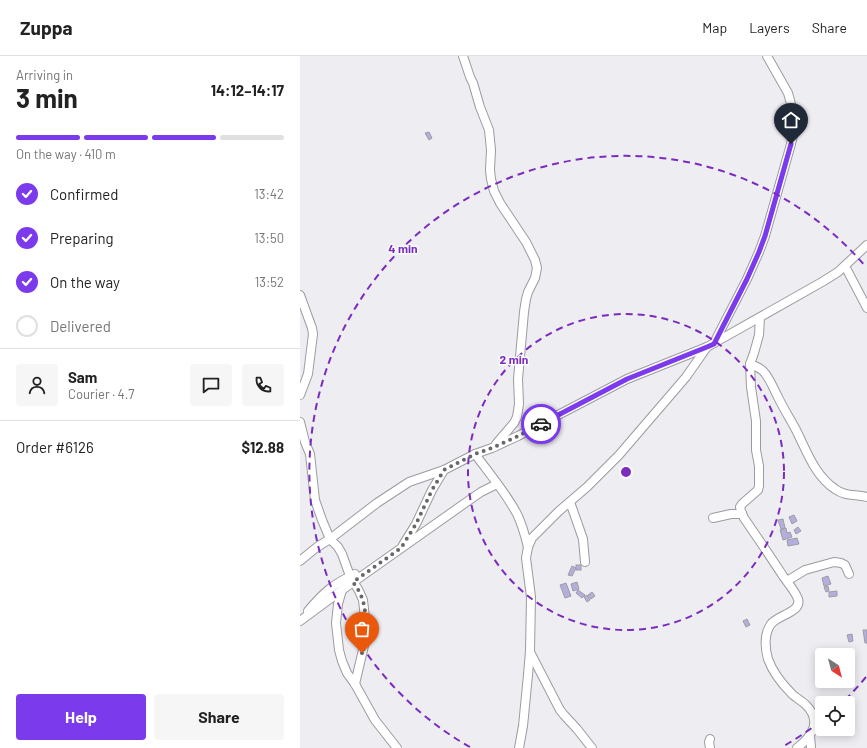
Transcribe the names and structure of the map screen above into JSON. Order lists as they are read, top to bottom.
{
  "north": "bottom right",
  "page": {
    "header": "Zuppa",
    "nav": ["Map", "Layers", "Share"],
    "heading": ["3 min", "Arriving in", "14:12–14:17"],
    "panel": [
      "Sam",
      "Courier · 4.7",
      "Order #6126",
      "$12.88"
    ],
    "bar": "On the way · 410 m",
    "list": [
      ["Confirmed", "13:42"],
      ["Preparing", "13:50"],
      ["On the way", "13:52"],
      "Delivered"
    ],
    "buttons": ["Help", "Share"]
  },
  "rings": ["4 min", "2 min"]
}
